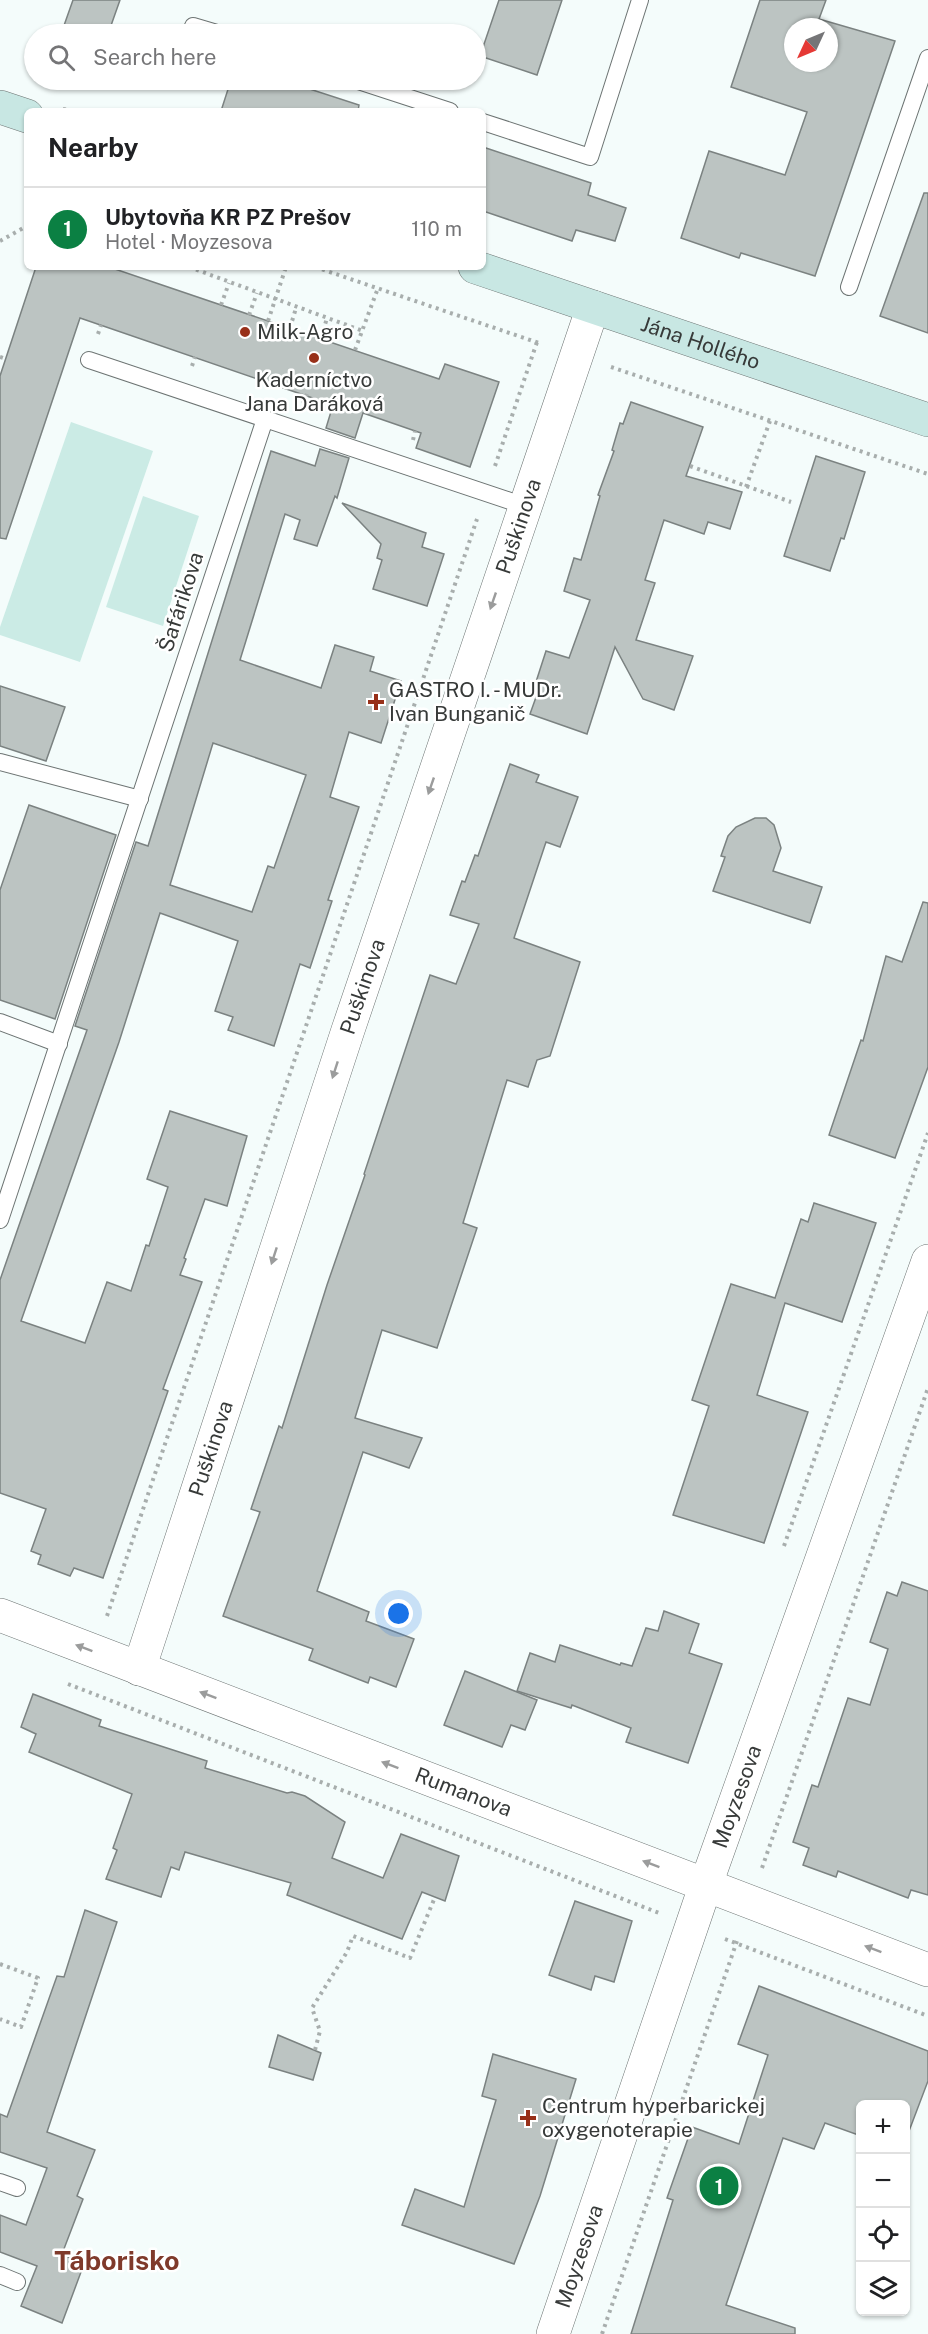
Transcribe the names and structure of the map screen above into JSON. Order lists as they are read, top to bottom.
{
  "streets": {
    "street": [
      "Jána Hollého",
      "Puškinova",
      "Rumanova",
      "Moyzesova"
    ],
    "lane": ["Šafárikova"]
  },
  "crossings": [
    ["Jána Hollého", "Puškinova"],
    ["Puškinova", "Rumanova"],
    ["Rumanova", "Moyzesova"]
  ],
  "one_way": ["Puškinova", "Rumanova"],
  "districts": ["Táborisko"],
  "places": {
    "other": ["Milk-Agro", "Kaderníctvo Jana Daráková"],
    "health": ["GASTRO I. - MUDr. Ivan Bunganič", "Centrum hyperbarickej oxygenoterapie"]
  },
  "north": "bottom left",
  "page": {
    "search": "Search here",
    "heading": "Nearby",
    "list": [
      {
        "mark": "1",
        "name": "Ubytovňa KR PZ Prešov",
        "note": "Hotel · Moyzesova",
        "value": "110 m"
      }
    ],
    "map_buttons": ["+", "−"],
    "pins": "1"
  }
}
